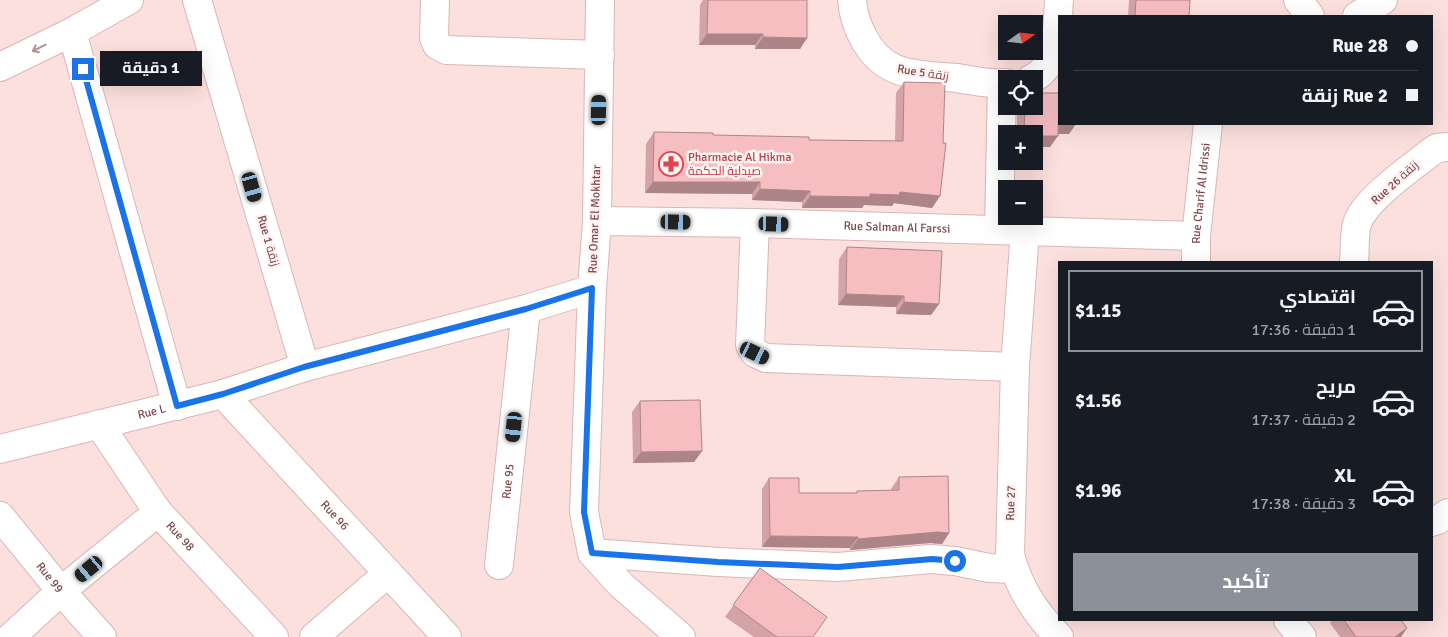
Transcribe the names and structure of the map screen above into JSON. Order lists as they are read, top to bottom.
{
  "streets": {
    "street": [
      "Rue 5 زنقة",
      "Rue 26 زنقة",
      "Rue Charif Al Idrissi",
      "Rue Omar El Mokhtar",
      "Rue Salman Al Farssi",
      "Rue 1 زنقة",
      "Rue L",
      "Rue 95",
      "Rue 27",
      "Rue 96",
      "Rue 98",
      "Rue 99"
    ]
  },
  "crossings": [
    ["Rue Charif Al Idrissi", "Rue Salman Al Farssi"],
    ["Rue Omar El Mokhtar", "Rue Salman Al Farssi"],
    ["Rue Omar El Mokhtar", "Rue L"],
    ["Rue Salman Al Farssi", "Rue 27"],
    ["Rue 1 زنقة", "Rue L"],
    ["Rue L", "Rue 95"],
    ["Rue L", "Rue 96"],
    ["Rue L", "Rue 98"]
  ],
  "places": {
    "pharmacy": ["Pharmacie Al Hikma صيدلية الحكمة"]
  },
  "north": "right",
  "page": {
    "map_buttons": ["+", "−"],
    "banner": ["Rue 28", "Rue 2 زنقة"],
    "bubble": "1 دقيقة",
    "list": [
      {
        "name": "اقتصادي",
        "note": "1 دقيقة · 17:36",
        "value": "$1.15"
      },
      {
        "name": "مريح",
        "note": "2 دقيقة · 17:37",
        "value": "$1.56"
      },
      {
        "name": "XL",
        "note": "3 دقيقة · 17:38",
        "value": "$1.96"
      }
    ],
    "buttons": "تأكيد"
  }
}
